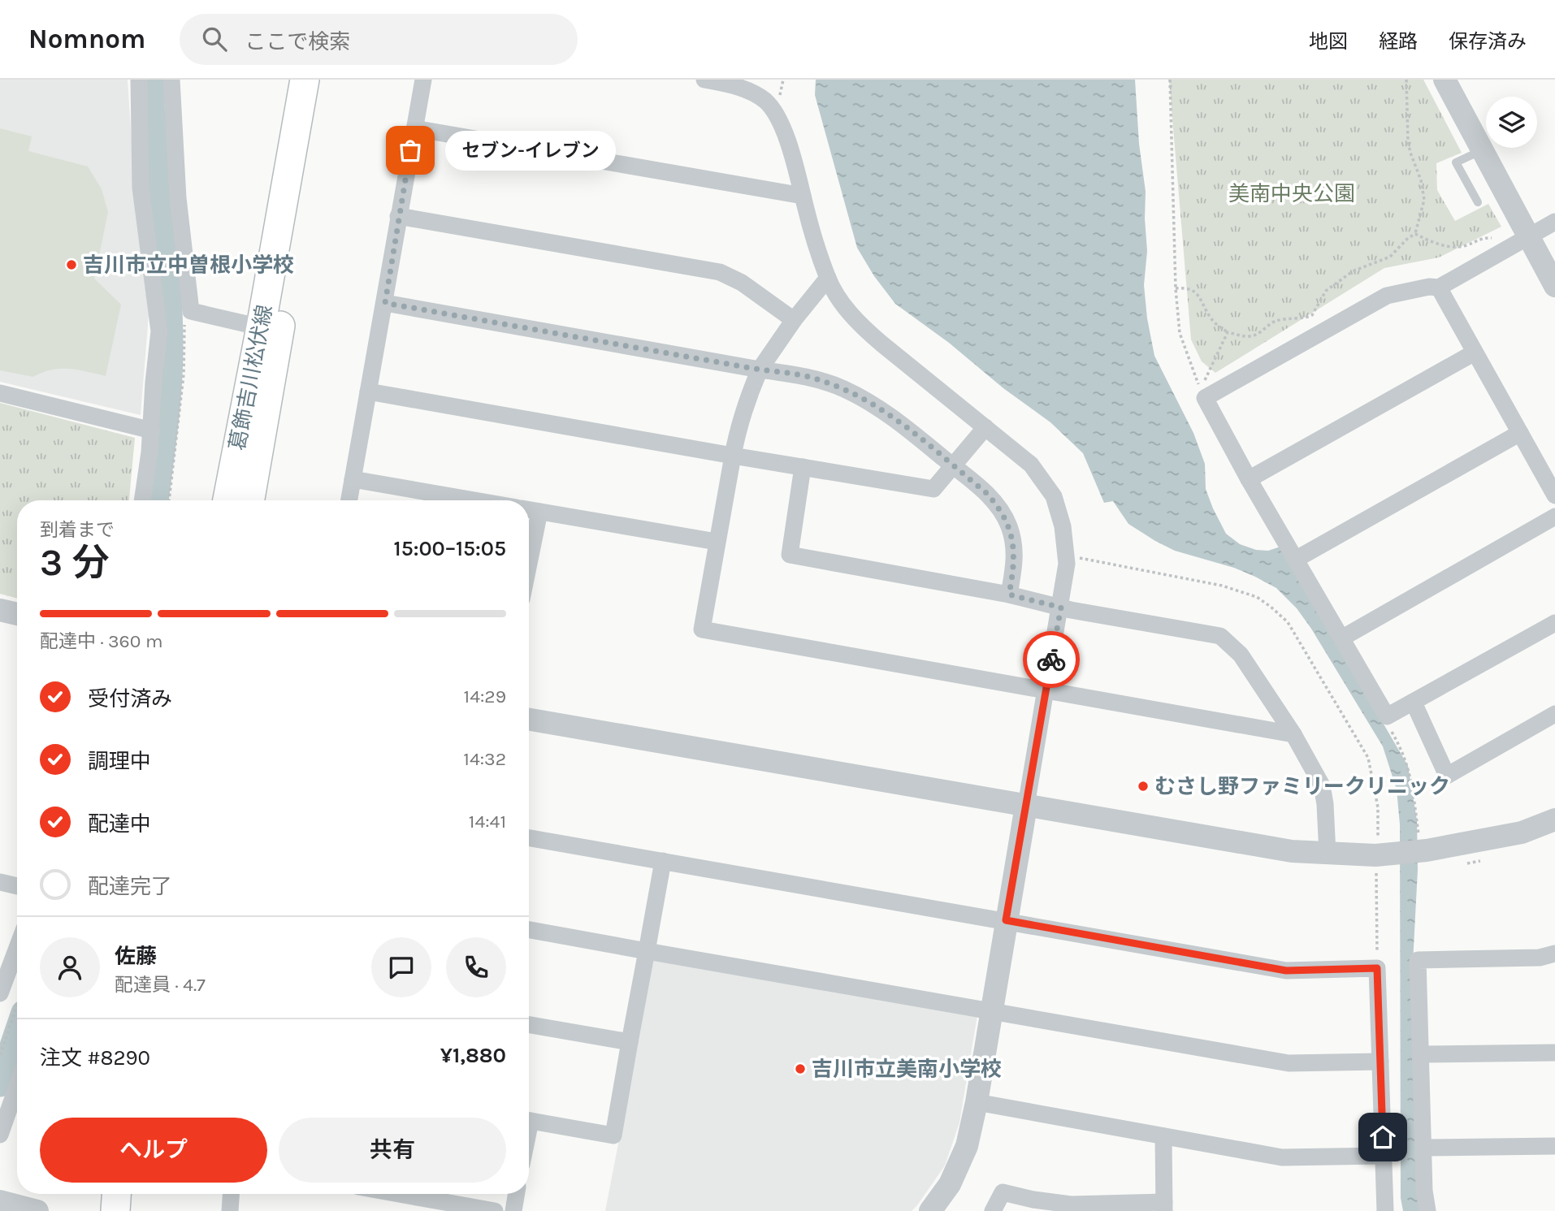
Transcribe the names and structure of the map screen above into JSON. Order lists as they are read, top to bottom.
{
  "streets": {
    "main road": ["葛飾吉川松伏線"]
  },
  "parks": ["美南中央公園"],
  "places": [
    "セブン-イレブン",
    "吉川市立中曽根小学校",
    "むさし野ファミリークリニック",
    "吉川市立美南小学校"
  ],
  "page": {
    "header": "Nomnom",
    "search": "ここで検索",
    "nav": ["地図", "経路", "保存済み"],
    "bubble": "セブン-イレブン",
    "heading": ["3 分", "到着まで", "15:00–15:05"],
    "panel": [
      "佐藤",
      "配達員 · 4.7",
      "注文 #8290",
      "¥1,880"
    ],
    "bar": "配達中 · 360 m",
    "list": [
      ["受付済み", "14:29"],
      ["調理中", "14:32"],
      ["配達中", "14:41"],
      "配達完了"
    ],
    "buttons": ["ヘルプ", "共有"]
  }
}
